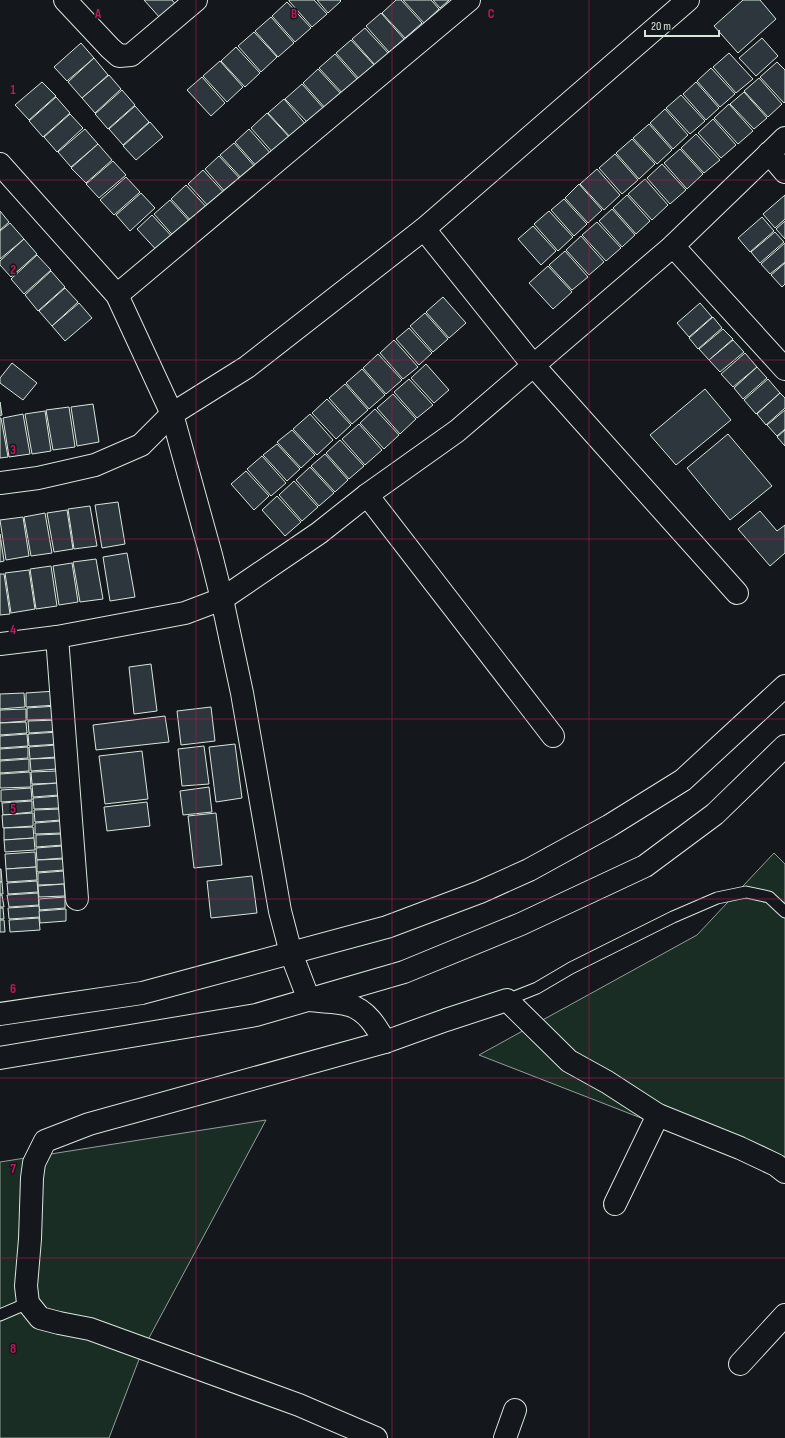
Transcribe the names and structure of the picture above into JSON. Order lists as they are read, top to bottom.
{
  "scale_bar": "20 m",
  "grid": {
    "columns": ["A", "B", "C"],
    "rows": [
      "1",
      "2",
      "3",
      "4",
      "5",
      "6",
      "7",
      "8"
    ]
  }
}
